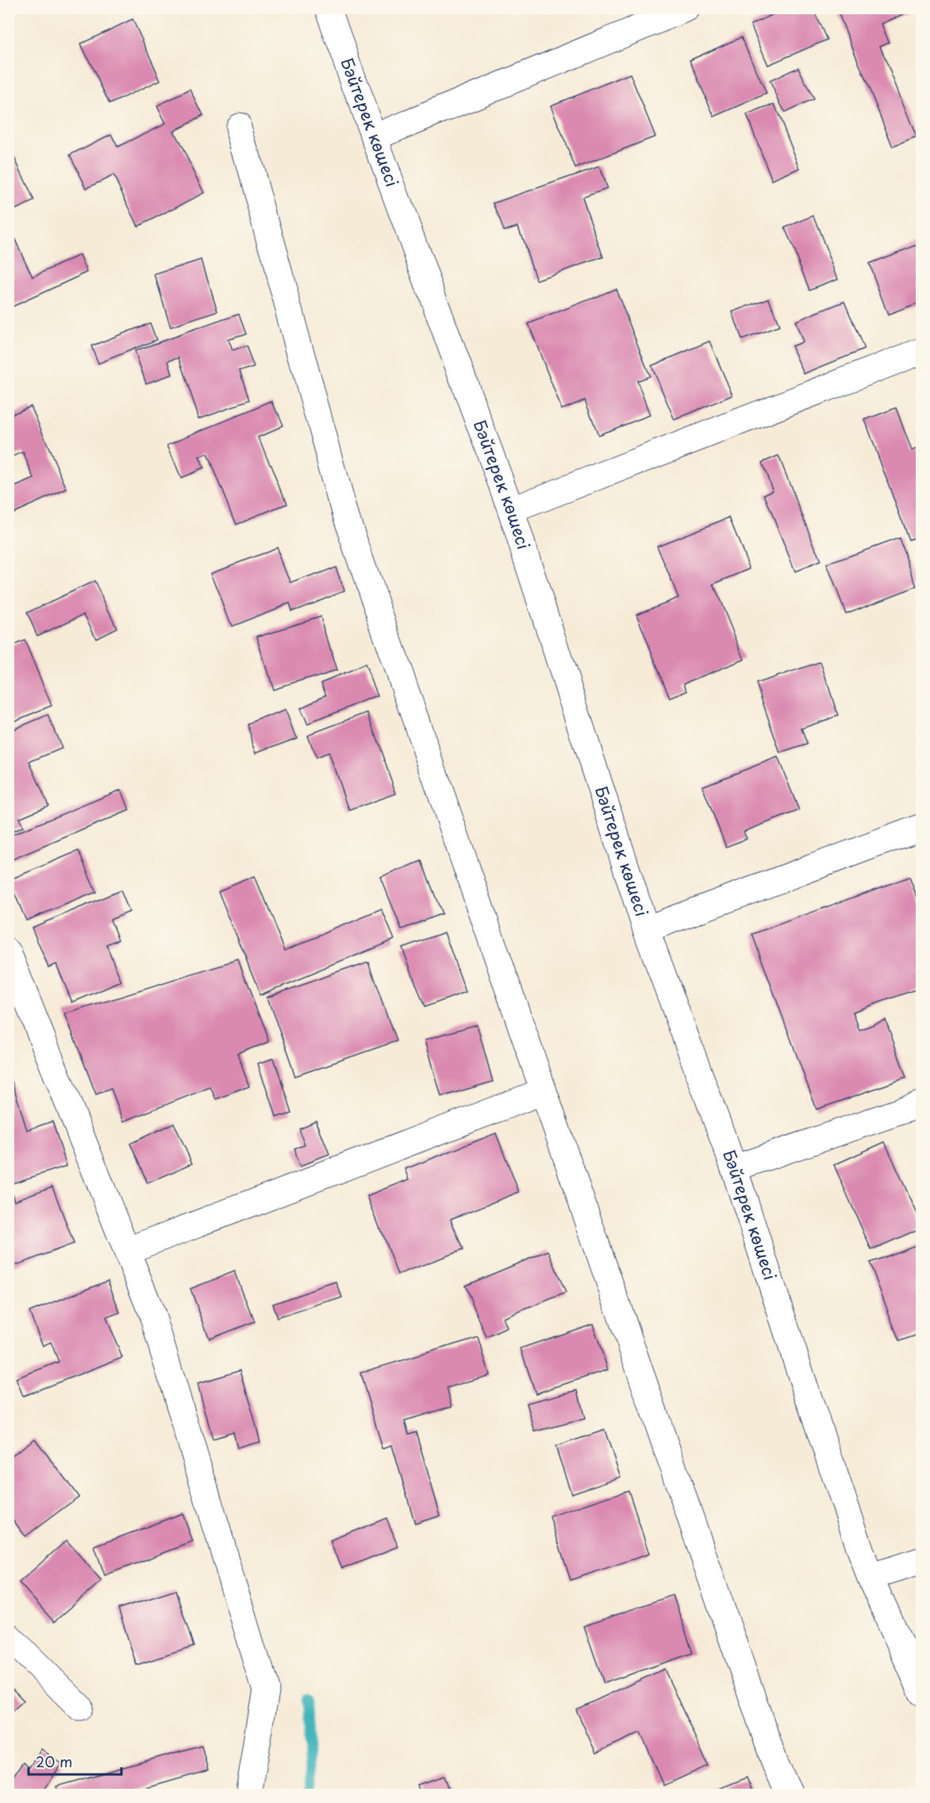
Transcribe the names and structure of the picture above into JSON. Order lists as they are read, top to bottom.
{
  "streets": {
    "street": ["Бәйтерек көшесі"]
  },
  "scale_bar": "20 m"
}
